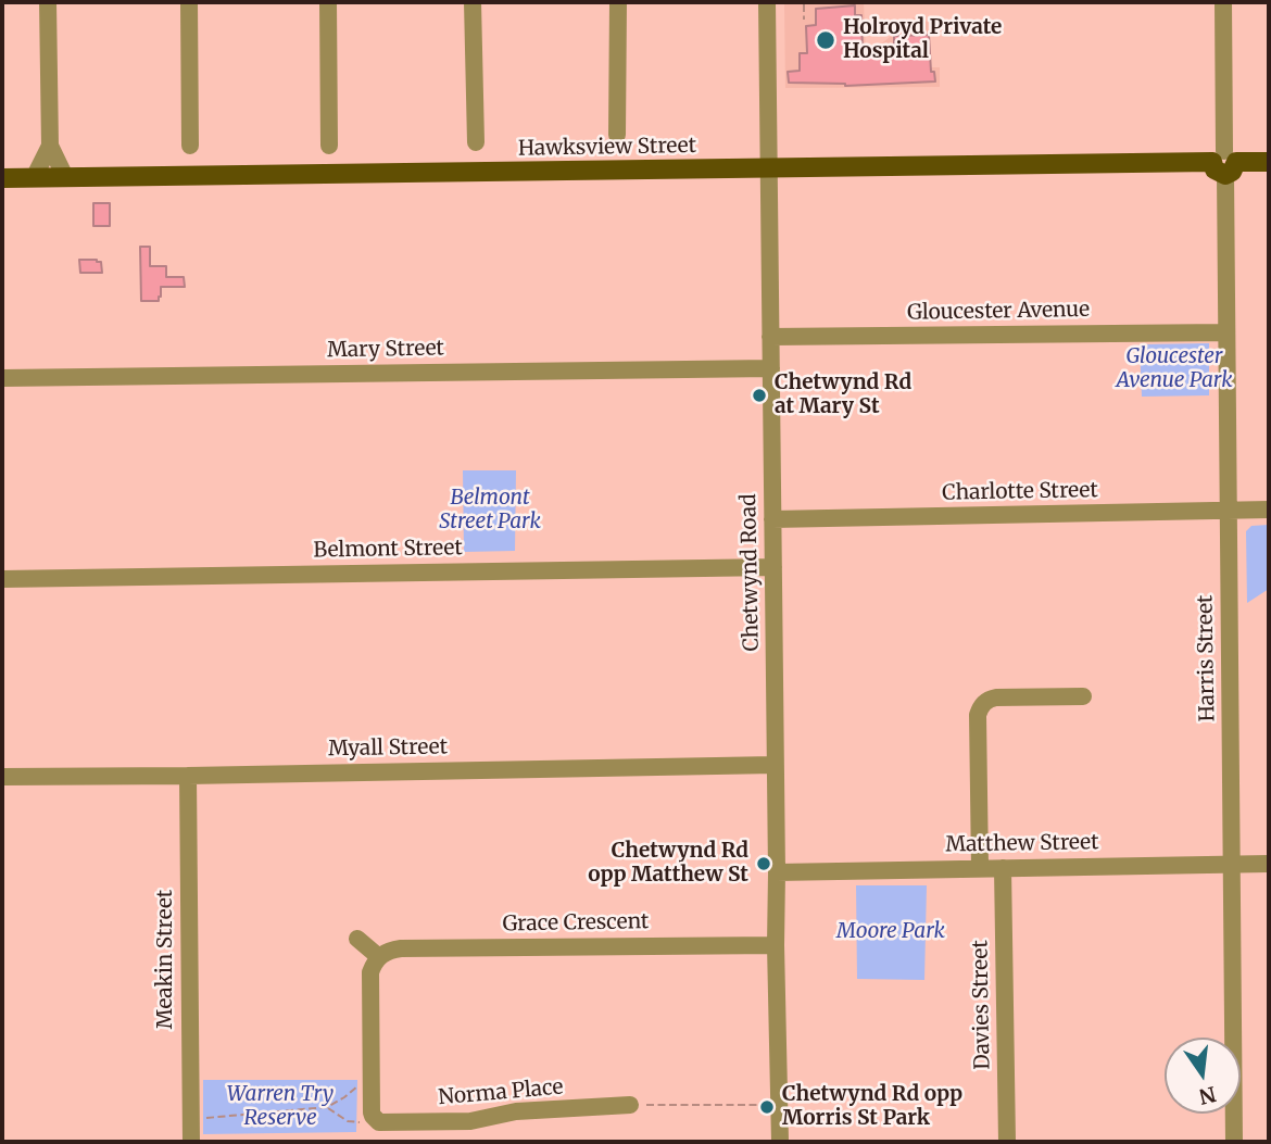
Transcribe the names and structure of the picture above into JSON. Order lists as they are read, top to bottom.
{
  "streets": {
    "main road": ["Hawksview Street"],
    "street": [
      "Gloucester Avenue",
      "Mary Street",
      "Charlotte Street",
      "Belmont Street",
      "Chetwynd Road",
      "Harris Street",
      "Myall Street",
      "Matthew Street",
      "Grace Crescent",
      "Meakin Street",
      "Davies Street",
      "Norma Place"
    ]
  },
  "crossings": [
    ["Hawksview Street", "Chetwynd Road"],
    ["Hawksview Street", "Harris Street"],
    ["Gloucester Avenue", "Chetwynd Road"],
    ["Gloucester Avenue", "Harris Street"],
    ["Mary Street", "Chetwynd Road"],
    ["Charlotte Street", "Chetwynd Road"],
    ["Charlotte Street", "Harris Street"],
    ["Belmont Street", "Chetwynd Road"],
    ["Chetwynd Road", "Myall Street"],
    ["Chetwynd Road", "Matthew Street"],
    ["Chetwynd Road", "Grace Crescent"],
    ["Harris Street", "Matthew Street"],
    ["Myall Street", "Meakin Street"],
    ["Matthew Street", "Davies Street"]
  ],
  "parks": [
    "Gloucester Avenue Park",
    "Belmont Street Park",
    "Moore Park",
    "Warren Try Reserve"
  ],
  "places": [
    "Holroyd Private Hospital",
    "Chetwynd Rd at Mary St",
    "Chetwynd Rd opp Matthew St",
    "Chetwynd Rd opp Morris St Park"
  ],
  "north": "bottom"
}
